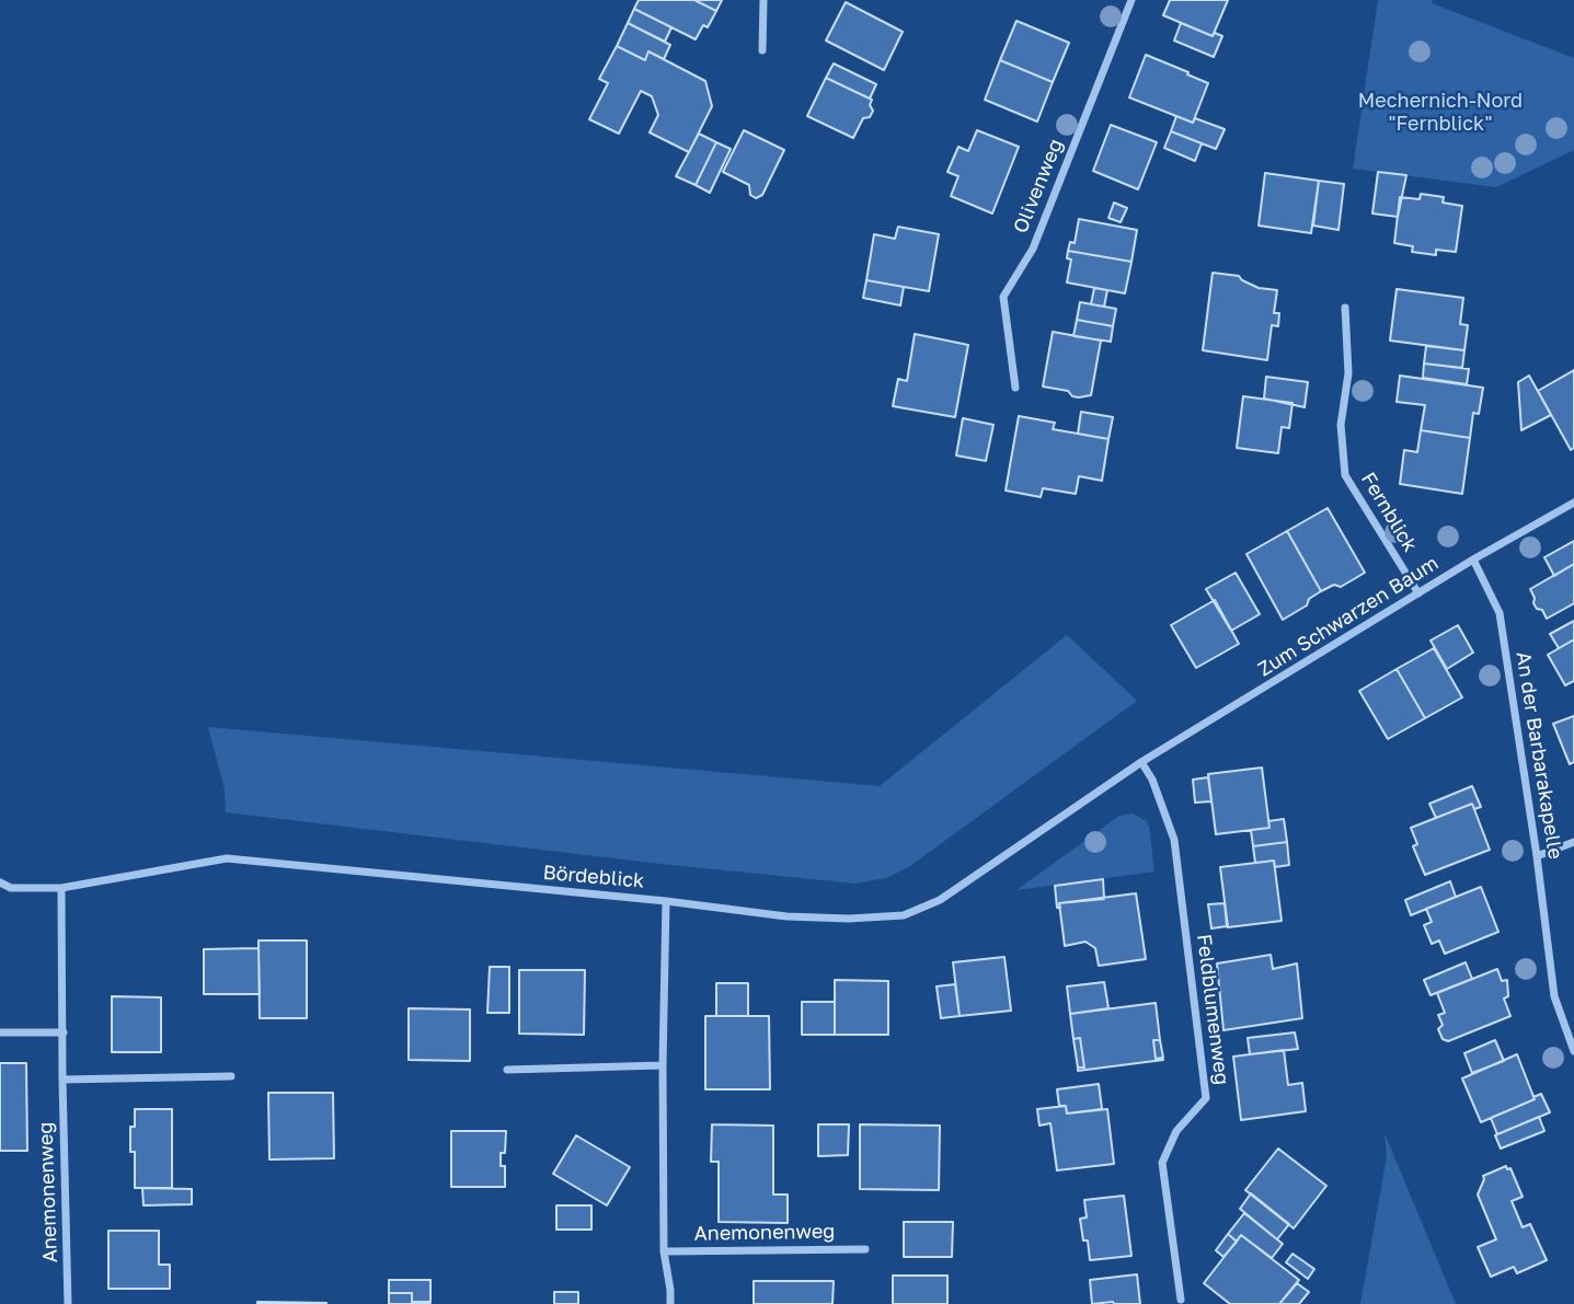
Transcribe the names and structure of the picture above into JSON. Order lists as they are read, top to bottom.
{
  "streets": {
    "street": [
      "Olivenweg",
      "Fernblick",
      "Zum Schwarzen Baum",
      "An der Barbarakapelle",
      "Bördeblick",
      "Feldblumenweg",
      "Anemonenweg"
    ]
  },
  "crossings": [
    ["Fernblick", "Zum Schwarzen Baum"],
    ["Zum Schwarzen Baum", "An der Barbarakapelle"],
    ["Zum Schwarzen Baum", "Bördeblick"],
    ["Zum Schwarzen Baum", "Feldblumenweg"],
    ["Bördeblick", "Feldblumenweg"],
    ["Bördeblick", "Anemonenweg"]
  ],
  "parks": ["Mechernich-Nord \"Fernblick\""]
}
